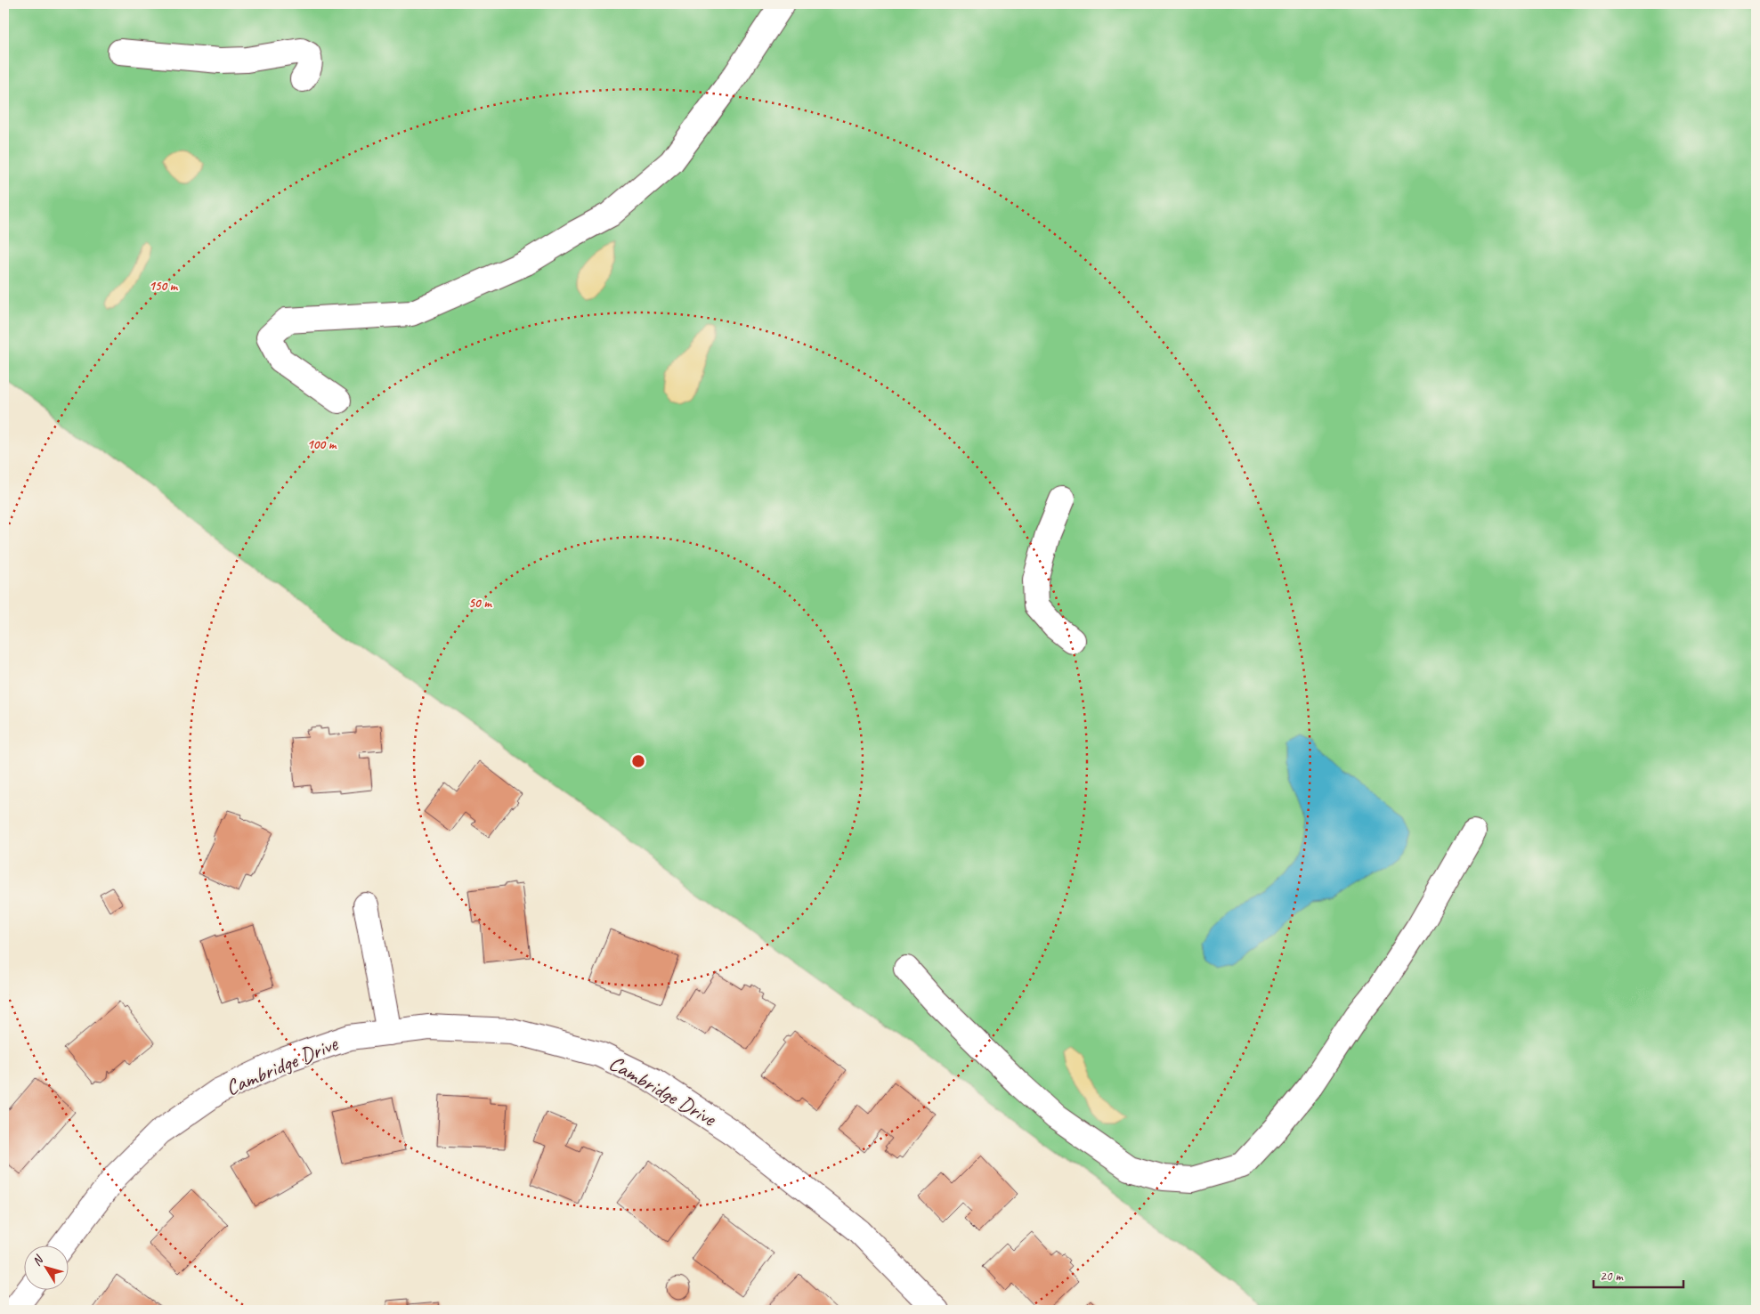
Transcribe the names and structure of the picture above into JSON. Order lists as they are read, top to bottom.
{
  "streets": {
    "street": ["Cambridge Drive"]
  },
  "scale_bar": "20 m",
  "north": "top left",
  "rings": ["150 m", "100 m", "50 m"]
}
